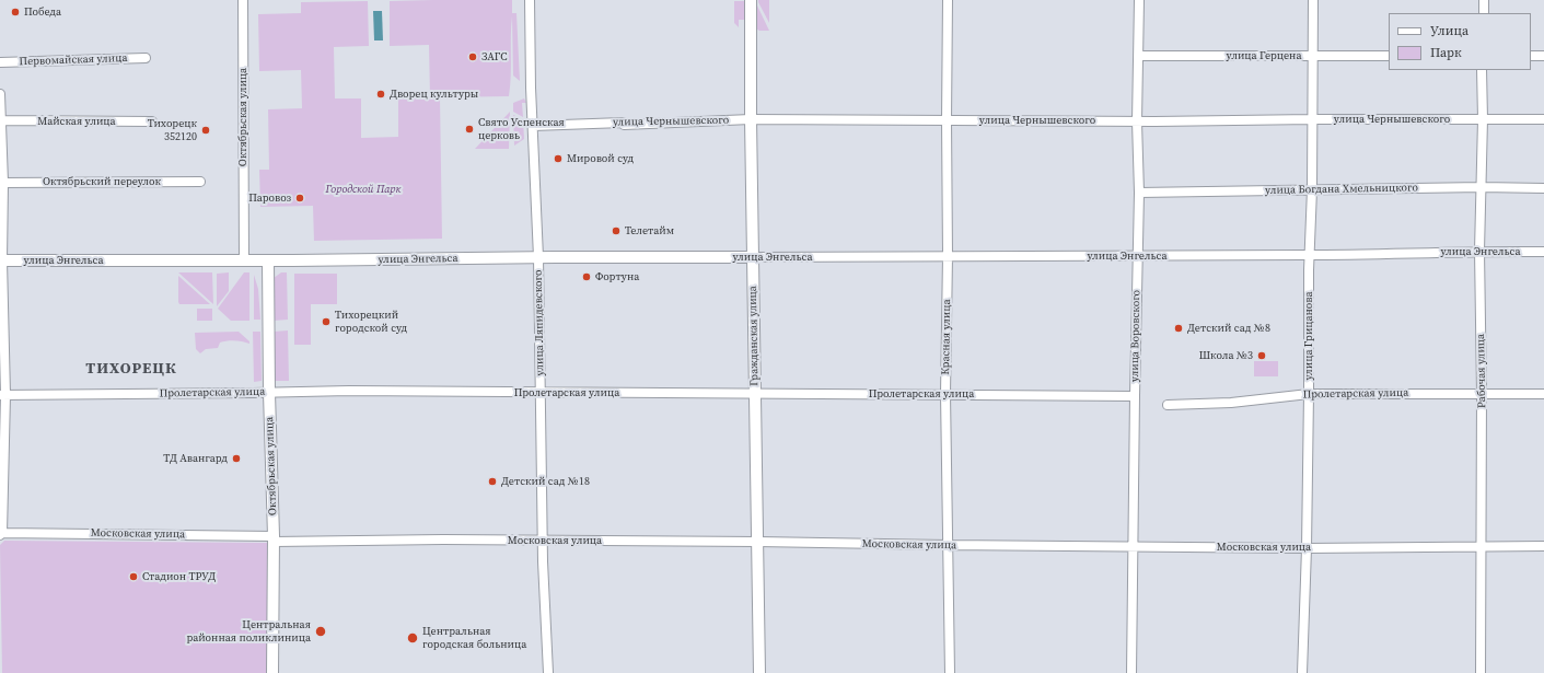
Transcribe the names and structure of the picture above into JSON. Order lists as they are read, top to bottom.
{
  "streets": {
    "main road": ["Октябрьская улица", "улица Энгельса", "Гражданская улица"],
    "street": [
      "улица Герцена",
      "Первомайская улица",
      "улица Чернышевского",
      "Майская улица",
      "Октябрьский переулок",
      "улица Богдана Хмельницкого",
      "улица Ляпидевского",
      "улица Воровского",
      "улица Грицанова",
      "Красная улица",
      "Рабочая улица",
      "Пролетарская улица",
      "Московская улица"
    ]
  },
  "crossings": [
    ["улица Герцена", "улица Воровского"],
    ["улица Герцена", "улица Грицанова"],
    ["Октябрьская улица", "улица Энгельса"],
    ["Октябрьская улица", "Пролетарская улица"],
    ["Октябрьская улица", "Московская улица"],
    ["улица Чернышевского", "улица Ляпидевского"],
    ["улица Чернышевского", "Гражданская улица"],
    ["улица Чернышевского", "улица Воровского"],
    ["улица Чернышевского", "улица Грицанова"],
    ["улица Чернышевского", "Красная улица"],
    ["улица Чернышевского", "Рабочая улица"],
    ["улица Богдана Хмельницкого", "улица Воровского"],
    ["улица Богдана Хмельницкого", "улица Грицанова"],
    ["улица Богдана Хмельницкого", "Рабочая улица"],
    ["улица Энгельса", "улица Ляпидевского"],
    ["улица Энгельса", "Гражданская улица"],
    ["улица Энгельса", "улица Воровского"],
    ["улица Энгельса", "улица Грицанова"],
    ["улица Энгельса", "Красная улица"],
    ["улица Энгельса", "Рабочая улица"],
    ["улица Ляпидевского", "Пролетарская улица"],
    ["улица Ляпидевского", "Московская улица"],
    ["Гражданская улица", "Пролетарская улица"],
    ["Гражданская улица", "Московская улица"],
    ["улица Воровского", "Пролетарская улица"],
    ["улица Воровского", "Московская улица"],
    ["улица Грицанова", "Пролетарская улица"],
    ["улица Грицанова", "Московская улица"],
    ["Красная улица", "Пролетарская улица"],
    ["Красная улица", "Московская улица"],
    ["Рабочая улица", "Пролетарская улица"],
    ["Рабочая улица", "Московская улица"]
  ],
  "districts": ["ТИХОРЕЦК"],
  "parks": ["Городской Парк"],
  "places": [
    "Победа",
    "ЗАГС",
    "Дворец культуры",
    "Свято Успенская церковь",
    "Тихорецк 352120",
    "Мировой суд",
    "Паровоз",
    "Телетайм",
    "Фортуна",
    "Тихорецкий городской суд",
    "Детский сад №8",
    "Школа №3",
    "ТД Авангард",
    "Детский сад №18",
    "Стадион ТРУД",
    "Центральная районная поликлиница",
    "Центральная городская больница"
  ],
  "legend": ["Улица", "Парк"]
}
